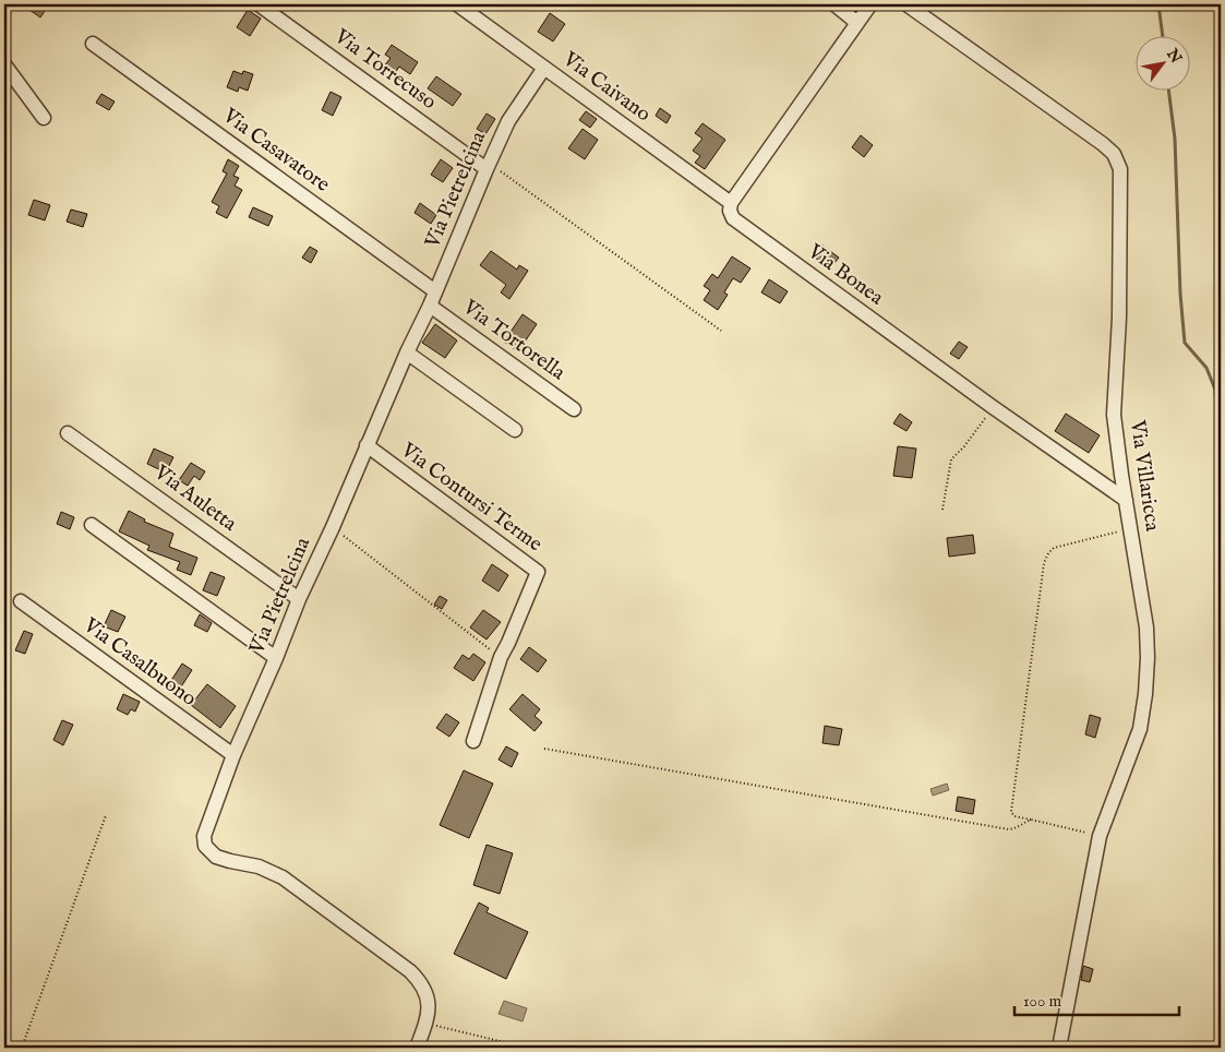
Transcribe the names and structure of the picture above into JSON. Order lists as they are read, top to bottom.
{
  "streets": {
    "street": [
      "Via Torrecuso",
      "Via Caivano",
      "Via Casavatore",
      "Via Pietrelcina",
      "Via Bonea",
      "Via Tortorella",
      "Via Villaricca",
      "Via Contursi Terme",
      "Via Auletta",
      "Via Casalbuono"
    ]
  },
  "crossings": [
    ["Via Torrecuso", "Via Pietrelcina"],
    ["Via Caivano", "Via Pietrelcina"],
    ["Via Caivano", "Via Bonea"],
    ["Via Casavatore", "Via Pietrelcina"],
    ["Via Pietrelcina", "Via Tortorella"],
    ["Via Pietrelcina", "Via Contursi Terme"],
    ["Via Pietrelcina", "Via Auletta"],
    ["Via Pietrelcina", "Via Casalbuono"],
    ["Via Bonea", "Via Villaricca"]
  ],
  "scale_bar": "100 m",
  "north": "top right"
}
